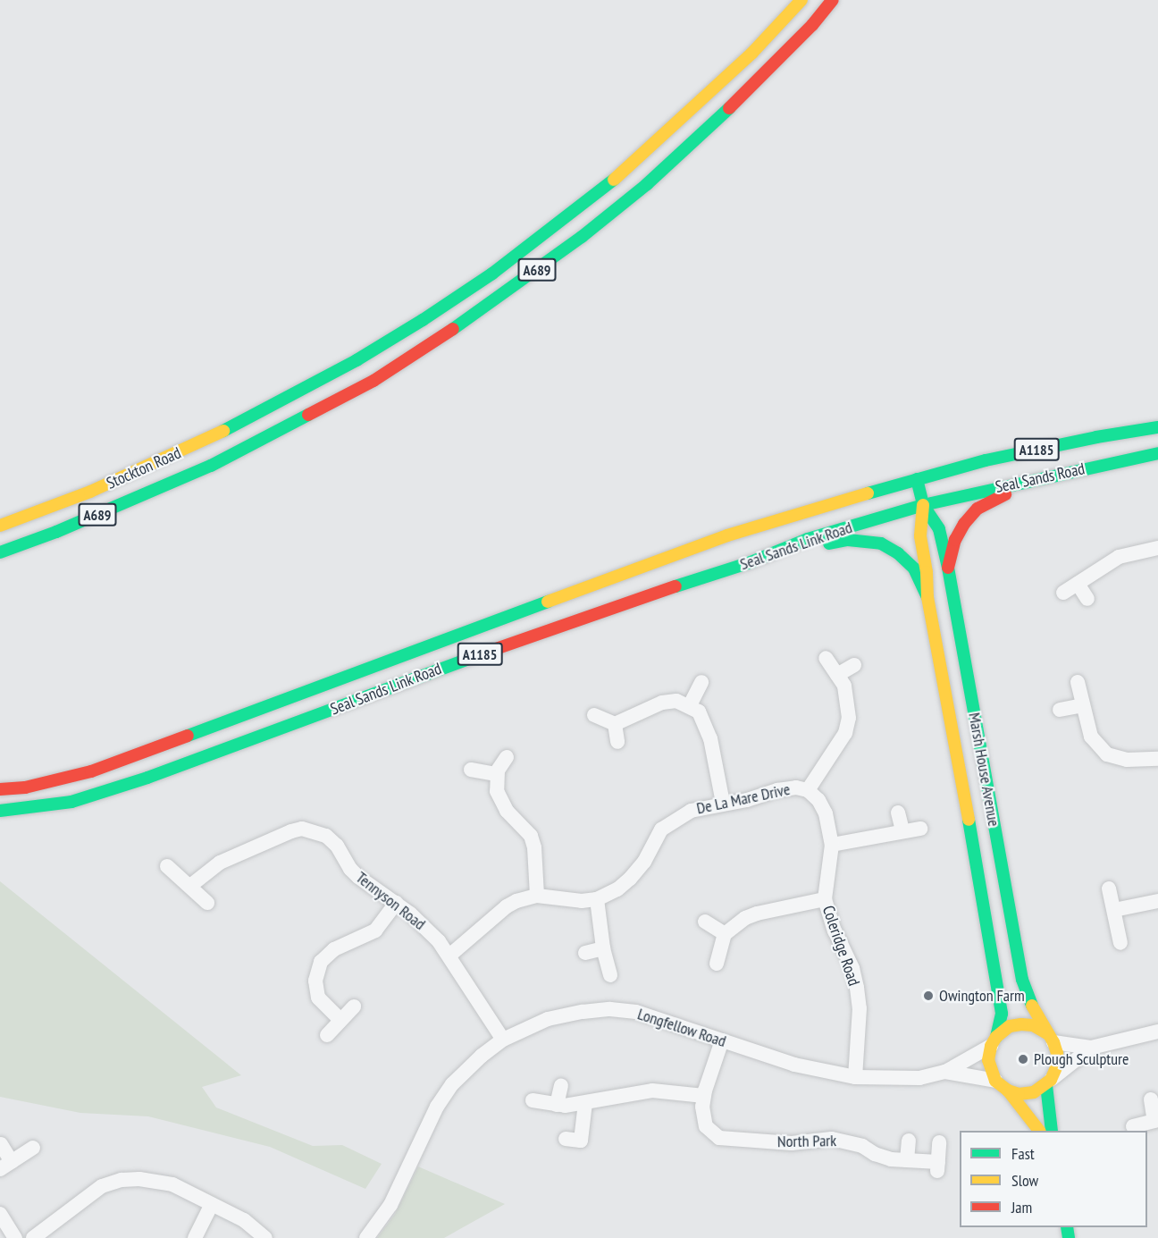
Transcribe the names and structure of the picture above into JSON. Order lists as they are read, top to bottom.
{
  "streets": {
    "main road": [
      "A689",
      "A1185",
      "Stockton Road",
      "Seal Sands Road",
      "Seal Sands Link Road",
      "Marsh House Avenue"
    ],
    "street": [
      "De La Mare Drive",
      "Tennyson Road",
      "Coleridge Road",
      "Longfellow Road",
      "North Park"
    ]
  },
  "crossings": [
    ["A689", "Stockton Road"],
    ["A1185", "Seal Sands Link Road"],
    ["A1185", "Marsh House Avenue"],
    ["Seal Sands Road", "Seal Sands Link Road"],
    ["Seal Sands Road", "Marsh House Avenue"],
    ["Seal Sands Link Road", "Marsh House Avenue"],
    ["Marsh House Avenue", "Longfellow Road"],
    ["De La Mare Drive", "Tennyson Road"],
    ["De La Mare Drive", "Coleridge Road"],
    ["Tennyson Road", "Longfellow Road"],
    ["Coleridge Road", "Longfellow Road"],
    ["Longfellow Road", "North Park"]
  ],
  "places": ["Owington Farm", "Plough Sculpture"],
  "legend": ["Fast", "Slow", "Jam"]
}
